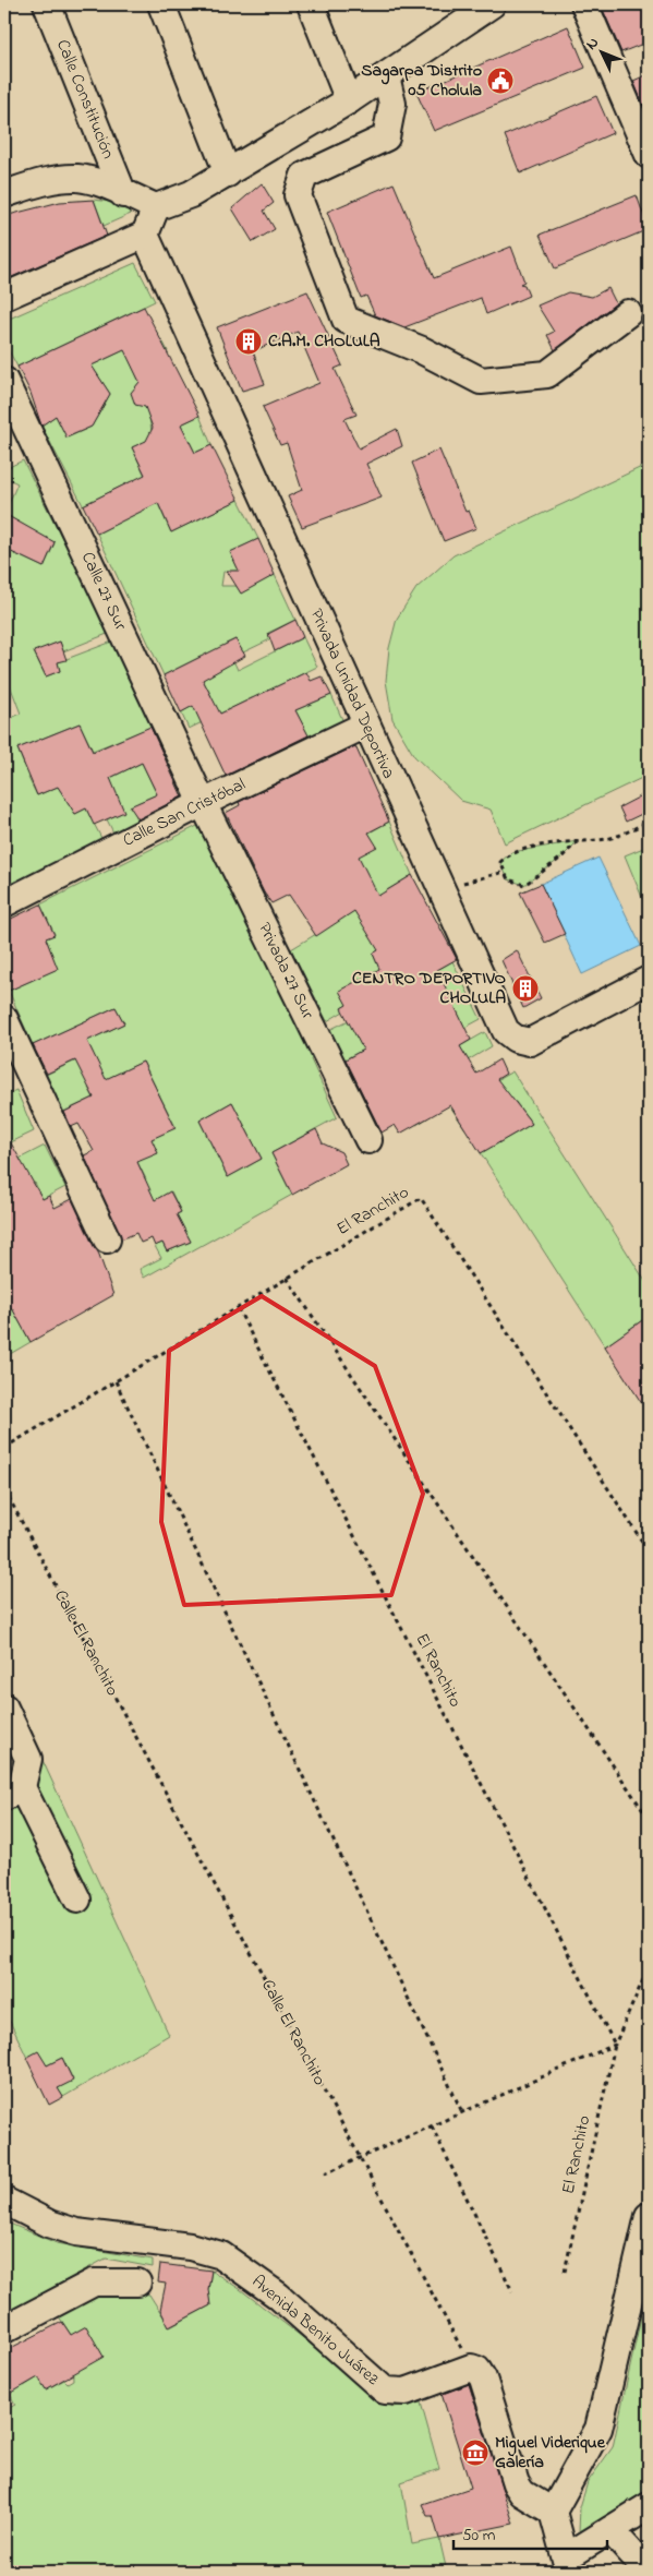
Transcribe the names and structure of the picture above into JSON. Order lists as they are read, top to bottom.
{
  "streets": {
    "street": [
      "Calle Constitución",
      "Calle 27 Sur",
      "Privada Unidad Deportiva",
      "Calle San Cristóbal",
      "Privada 27 Sur",
      "Avenida Benito Juárez"
    ],
    "path": ["El Ranchito", "Calle El Ranchito"]
  },
  "crossings": [
    ["Calle 27 Sur", "Calle San Cristóbal"],
    ["Calle 27 Sur", "Privada 27 Sur"],
    ["Privada Unidad Deportiva", "Calle San Cristóbal"],
    ["Calle San Cristóbal", "Privada 27 Sur"],
    ["Calle El Ranchito", "Avenida Benito Juárez"]
  ],
  "places": {
    "public building": ["Sagarpa Distrito 05 Cholula"],
    "building": ["C.A.M. CHOLULA", "CENTRO DEPORTIVO CHOLULA"],
    "museum": ["Miguel Viderique Galería"]
  },
  "scale_bar": "50 m",
  "north": "top left"
}
